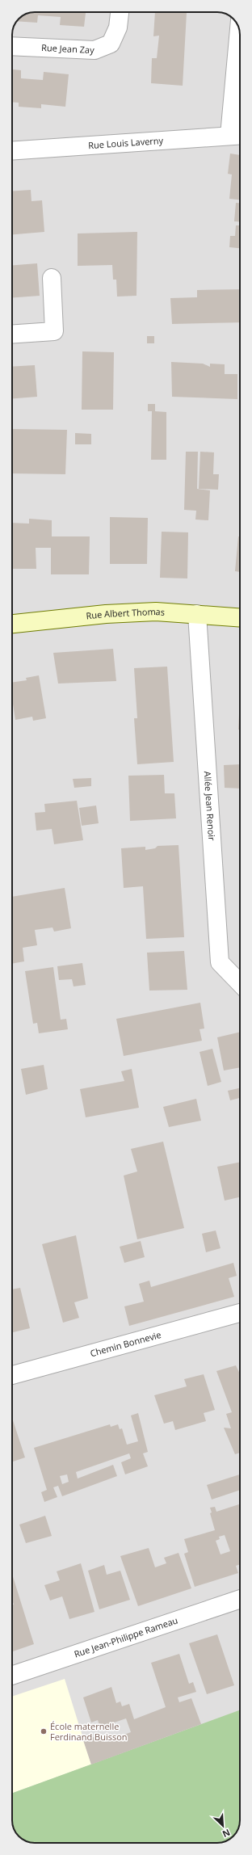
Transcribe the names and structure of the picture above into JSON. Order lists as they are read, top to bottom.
{
  "streets": {
    "street": [
      "Rue Jean Zay",
      "Rue Louis Laverny",
      "Rue Albert Thomas",
      "Allée Jean Renoir",
      "Chemin Bonnevie",
      "Rue Jean-Philippe Rameau"
    ]
  },
  "crossings": [
    ["Rue Albert Thomas", "Allée Jean Renoir"]
  ],
  "places": ["École maternelle Ferdinand Buisson"],
  "north": "bottom right"
}
